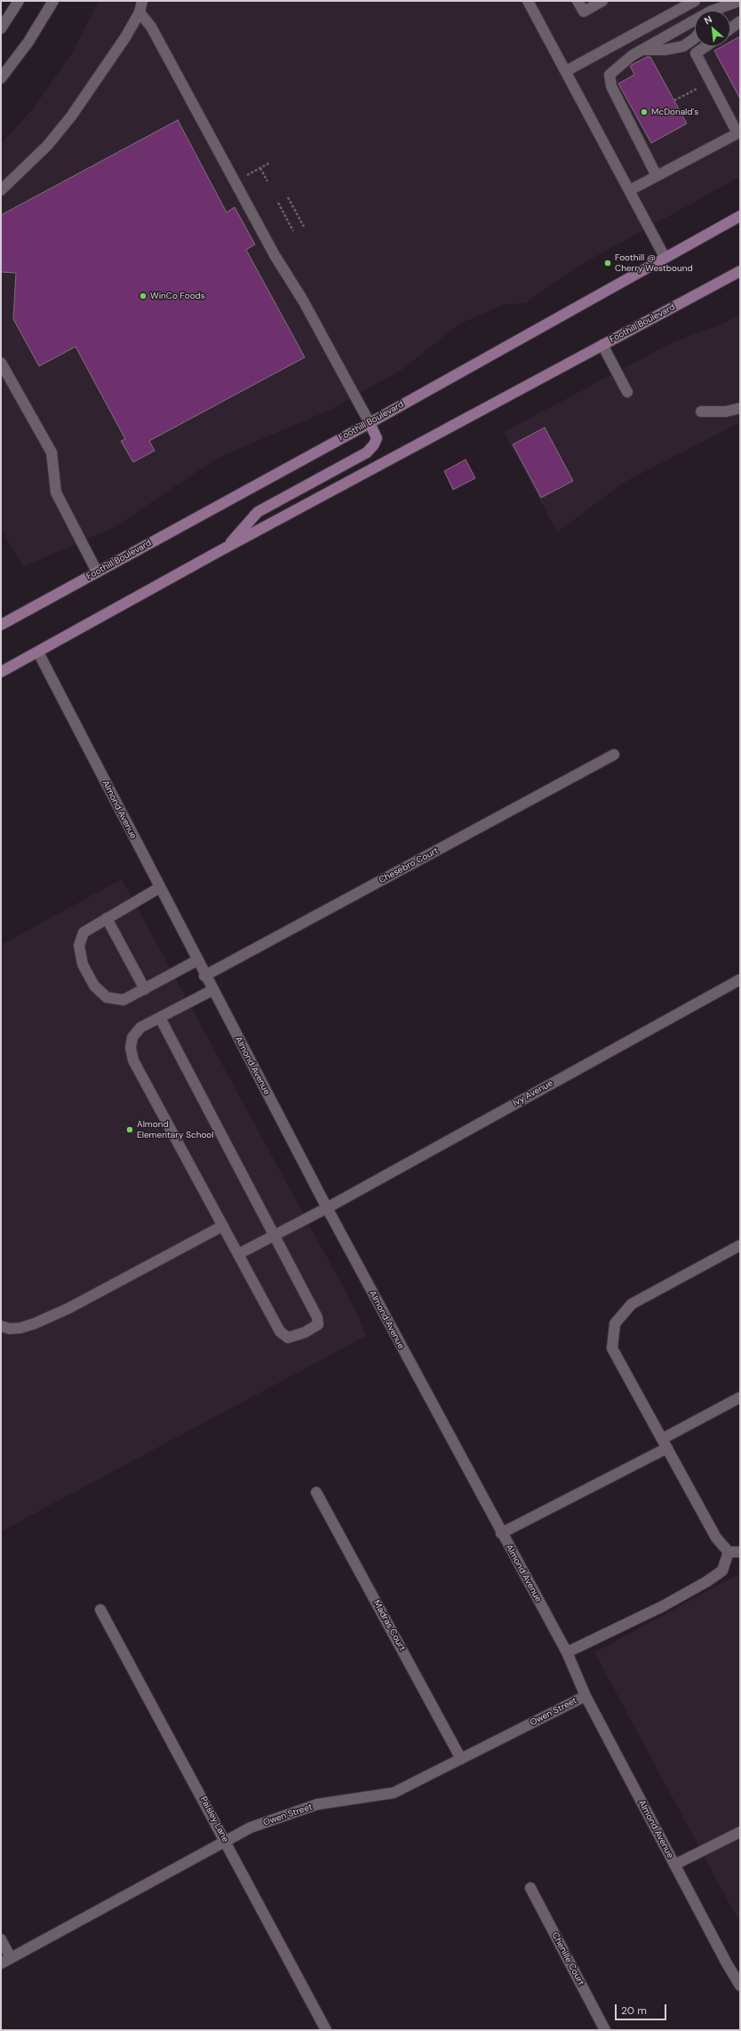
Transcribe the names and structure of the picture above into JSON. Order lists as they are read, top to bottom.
{
  "streets": {
    "main road": ["Foothill Boulevard"],
    "street": [
      "Almond Avenue",
      "Chesebro Court",
      "Ivy Avenue",
      "Madras Court",
      "Owen Street",
      "Paisley Lane",
      "Chenille Court"
    ]
  },
  "crossings": [
    ["Foothill Boulevard", "Almond Avenue"],
    ["Almond Avenue", "Chesebro Court"],
    ["Almond Avenue", "Ivy Avenue"],
    ["Almond Avenue", "Owen Street"],
    ["Madras Court", "Owen Street"],
    ["Owen Street", "Paisley Lane"]
  ],
  "places": [
    "McDonald's",
    "Foothill @ Cherry Westbound",
    "WinCo Foods",
    "Almond Elementary School"
  ],
  "scale_bar": "20 m",
  "north": "top left"
}
